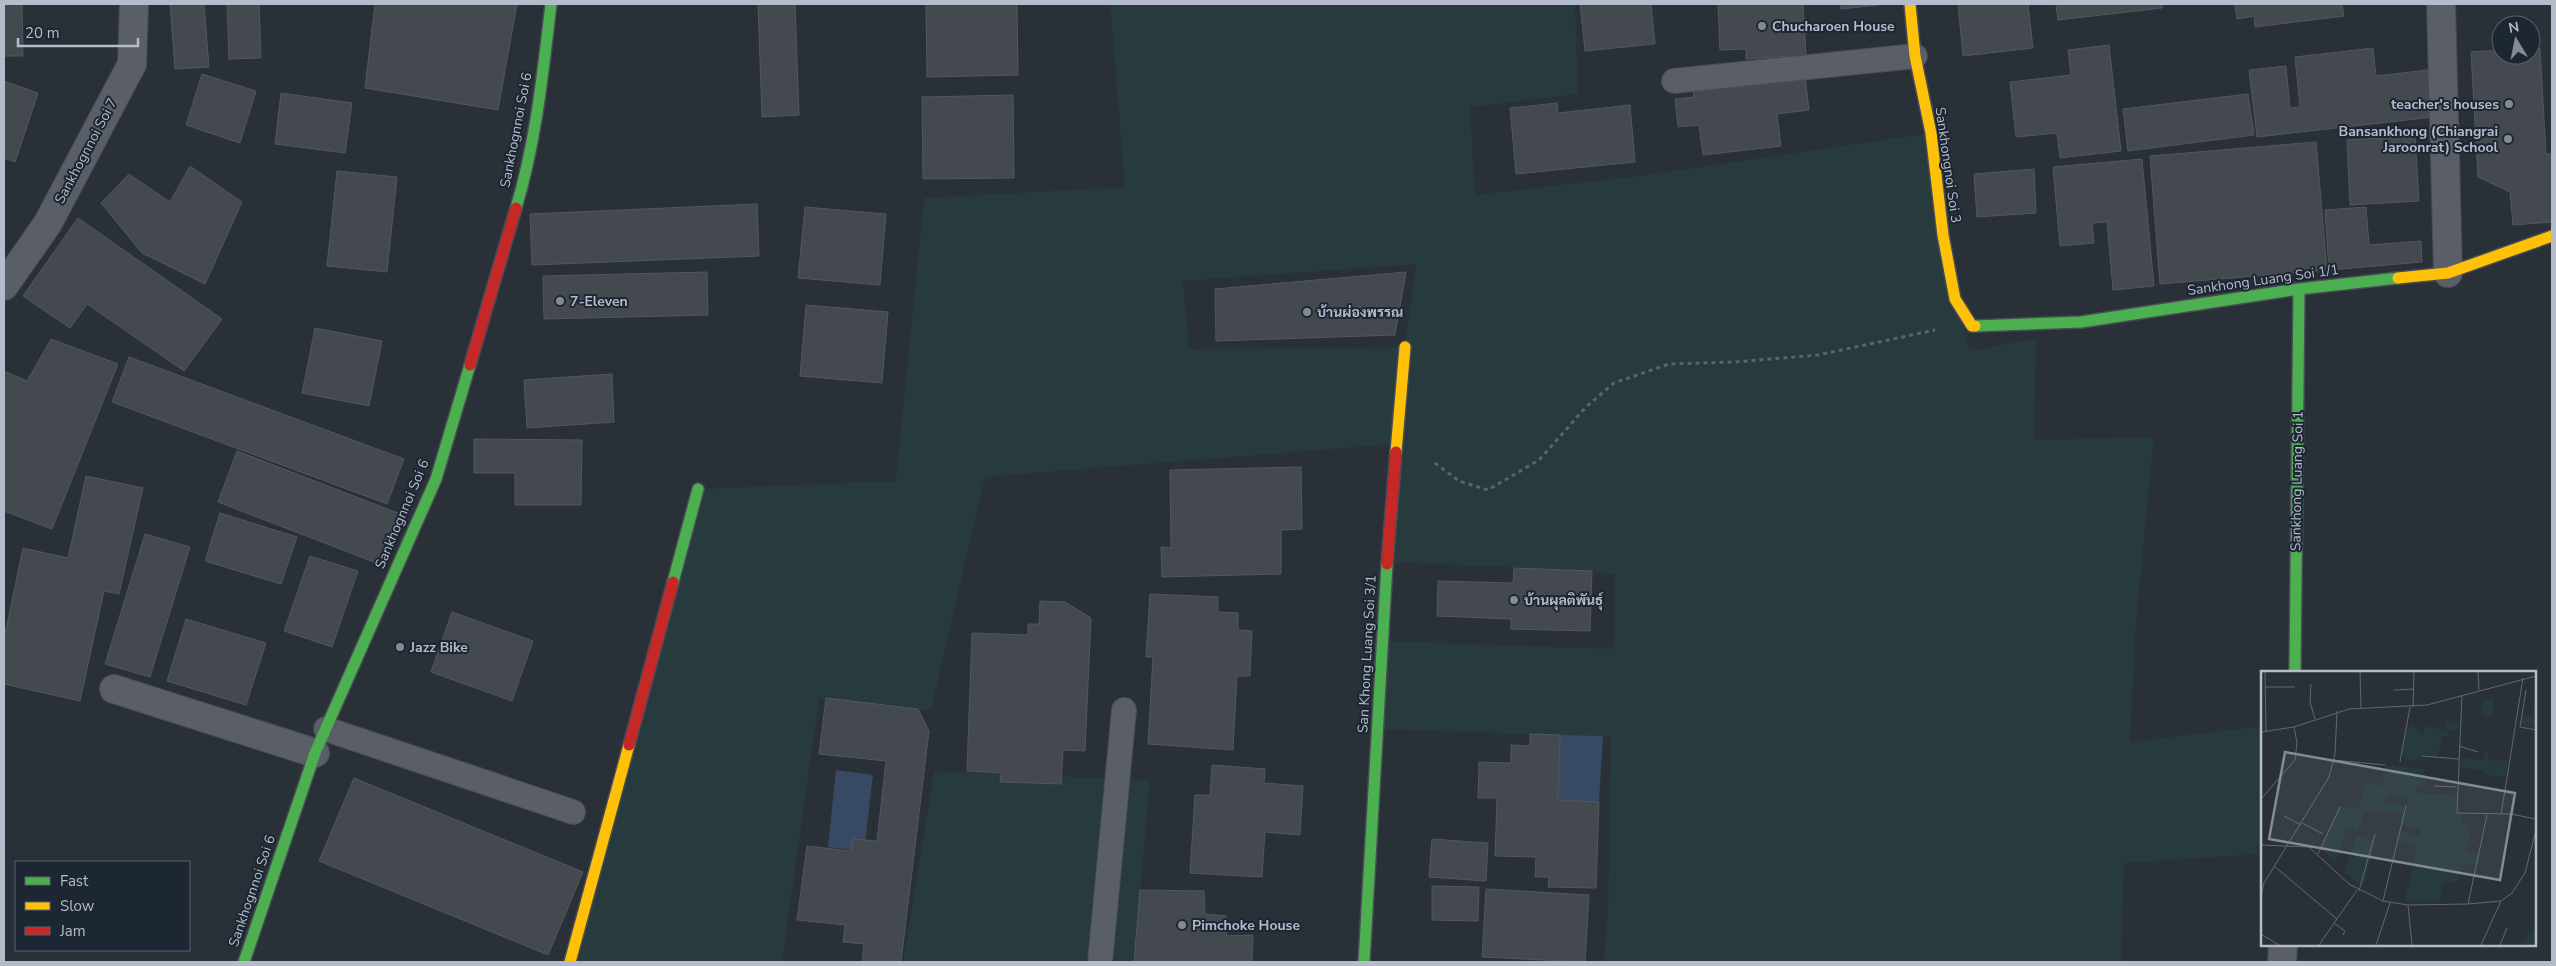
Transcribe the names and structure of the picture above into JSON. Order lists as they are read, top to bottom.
{
  "streets": {
    "street": [
      "Sankhognnoi Soi 6",
      "Sankhognnoi Soi 7",
      "Sankhongnoi Soi 3",
      "Sankhong Luang Soi 1/1",
      "Sankhong Luang Soi 1",
      "San Khong Luang Soi 3/1"
    ]
  },
  "crossings": [
    ["Sankhongnoi Soi 3", "Sankhong Luang Soi 1/1"],
    ["Sankhong Luang Soi 1/1", "Sankhong Luang Soi 1"]
  ],
  "places": [
    "Chucharoen House",
    "teacher's houses",
    "Bansankhong (Chiangrai Jaroonrat) School",
    "7-Eleven",
    "บ้านผ่องพรรณ",
    "บ้านผุลติพันธ์ุ",
    "Jazz Bike",
    "Pimchoke House"
  ],
  "legend": ["Fast", "Slow", "Jam"],
  "scale_bar": "20 m",
  "north": "top"
}
